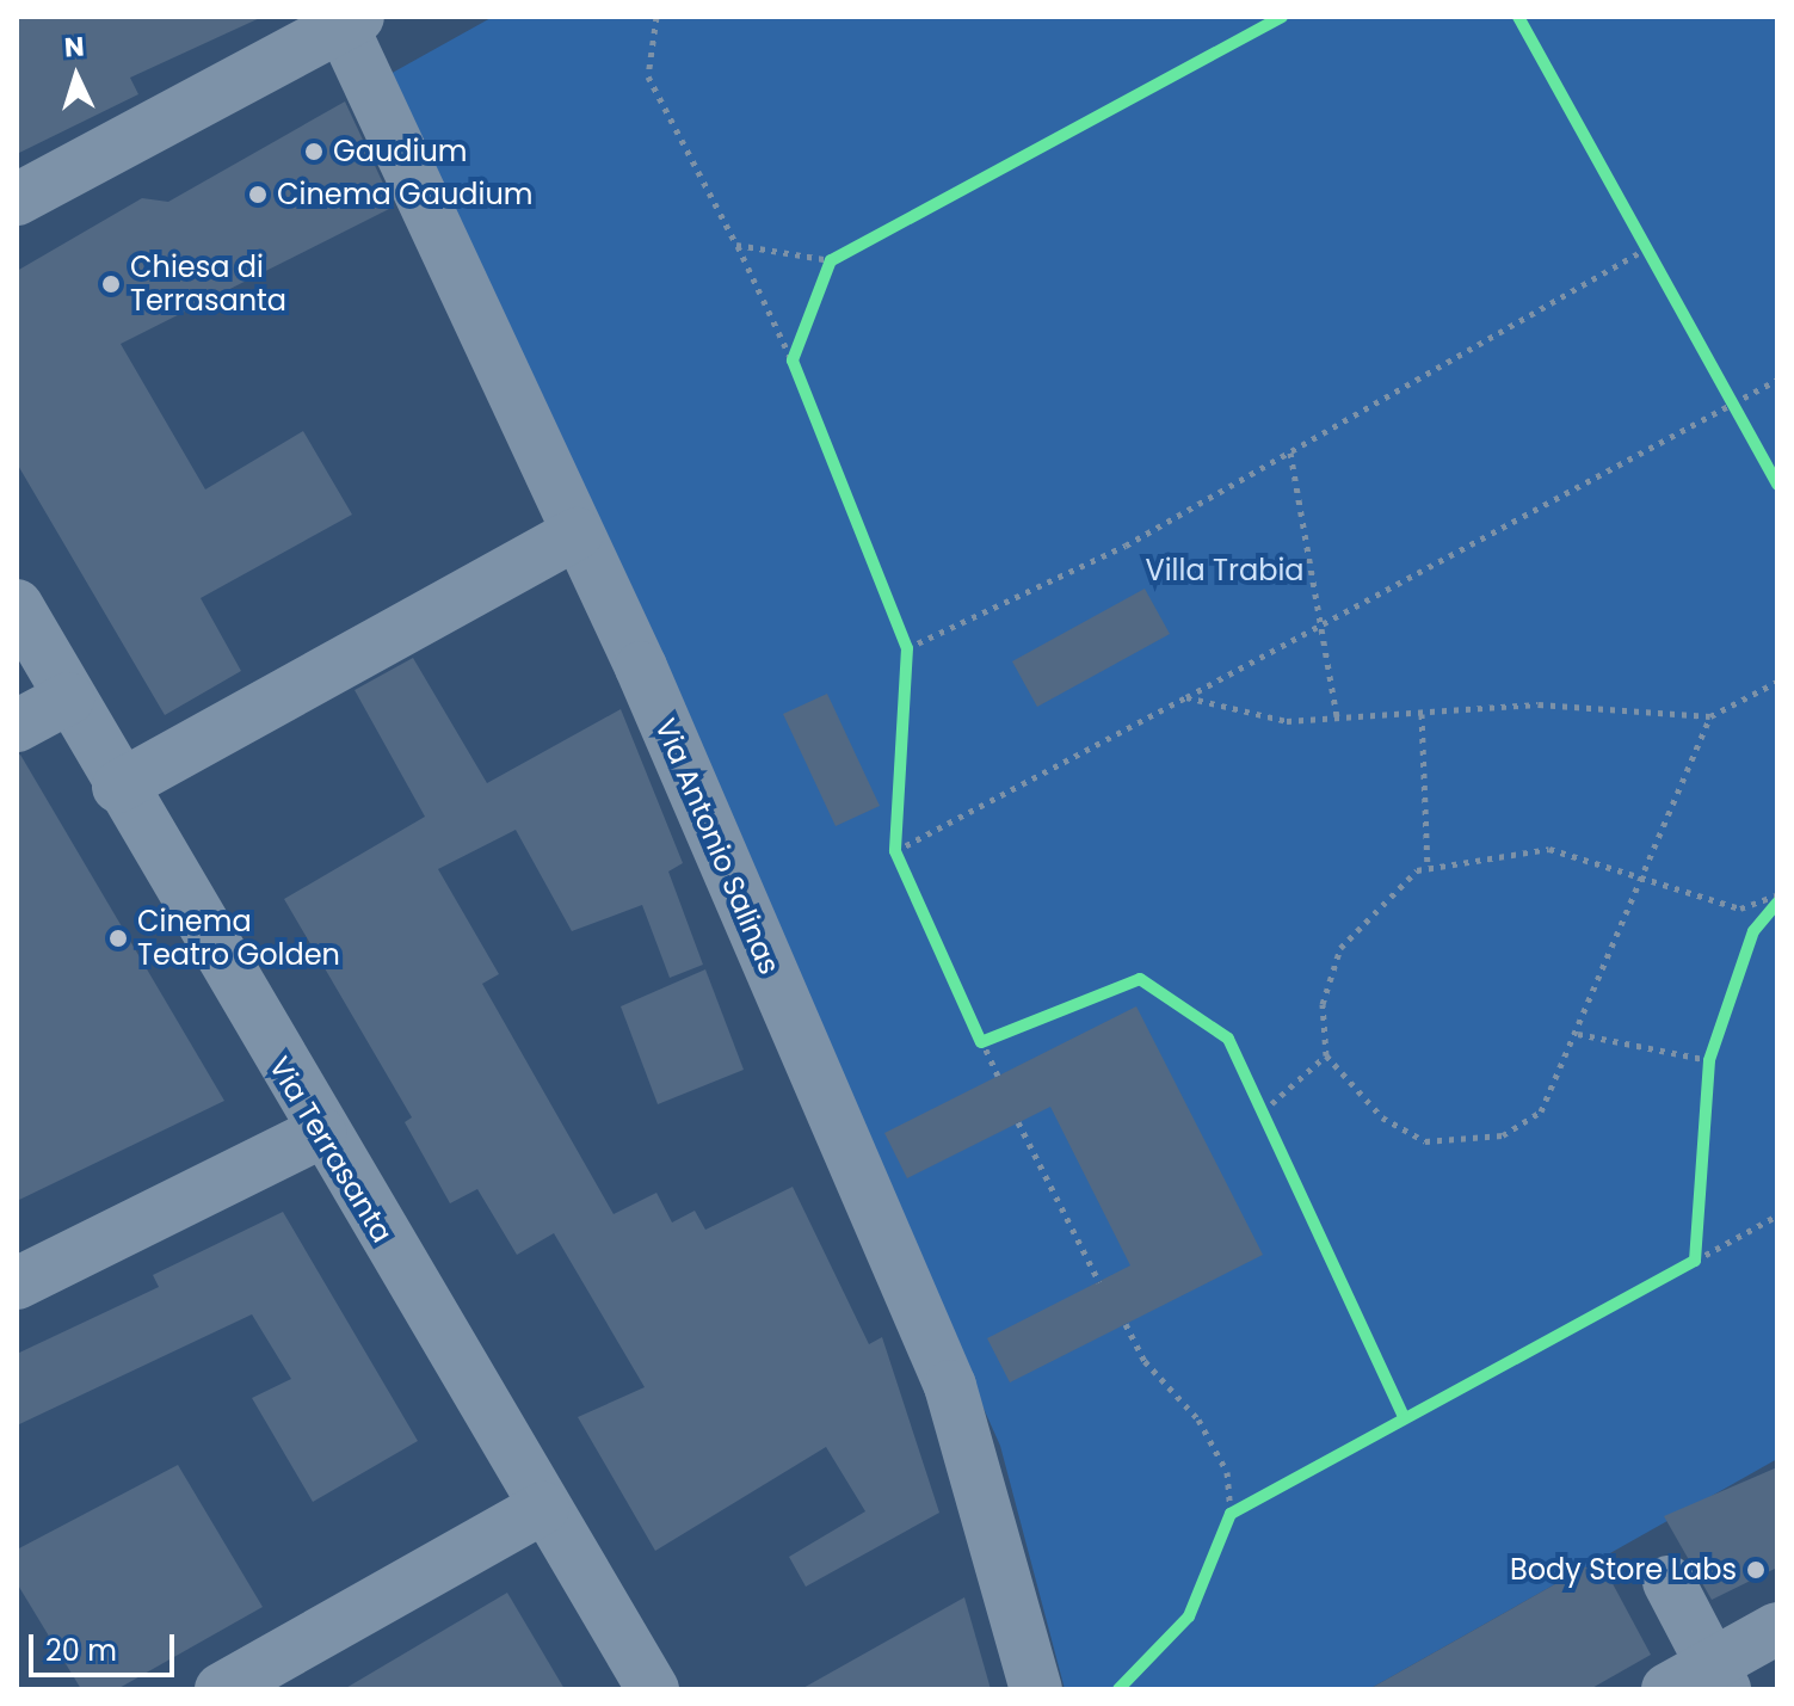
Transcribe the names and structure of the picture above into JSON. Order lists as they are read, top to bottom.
{
  "streets": {
    "street": ["Via Antonio Salinas", "Via Terrasanta"]
  },
  "parks": ["Villa Trabia"],
  "places": [
    "Gaudium",
    "Cinema Gaudium",
    "Chiesa di Terrasanta",
    "Cinema Teatro Golden",
    "Body Store Labs"
  ],
  "scale_bar": "20 m",
  "north": "top"
}
